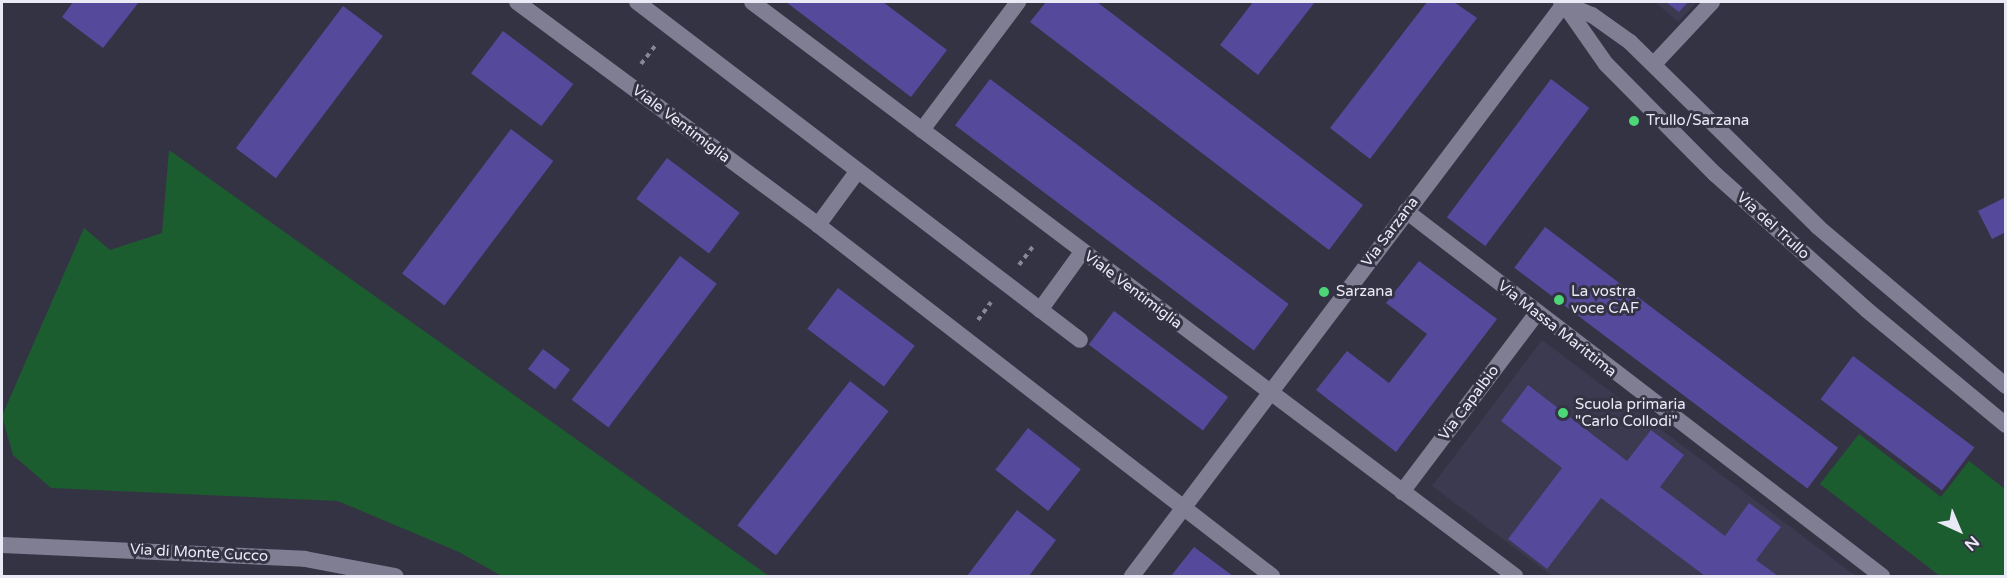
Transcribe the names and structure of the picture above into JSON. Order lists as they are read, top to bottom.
{
  "streets": {
    "street": [
      "Viale Ventimiglia",
      "Via del Trullo",
      "Via Sarzana",
      "Via Massa Marittima",
      "Via Capalbio",
      "Via di Monte Cucco"
    ]
  },
  "crossings": [
    ["Viale Ventimiglia", "Via Sarzana"],
    ["Viale Ventimiglia", "Via Capalbio"],
    ["Via del Trullo", "Via Sarzana"],
    ["Via Sarzana", "Via Massa Marittima"],
    ["Via Massa Marittima", "Via Capalbio"]
  ],
  "places": [
    "Trullo/Sarzana",
    "Sarzana",
    "La vostra voce CAF",
    "Scuola primaria \"Carlo Collodi\""
  ],
  "north": "bottom right"
}
